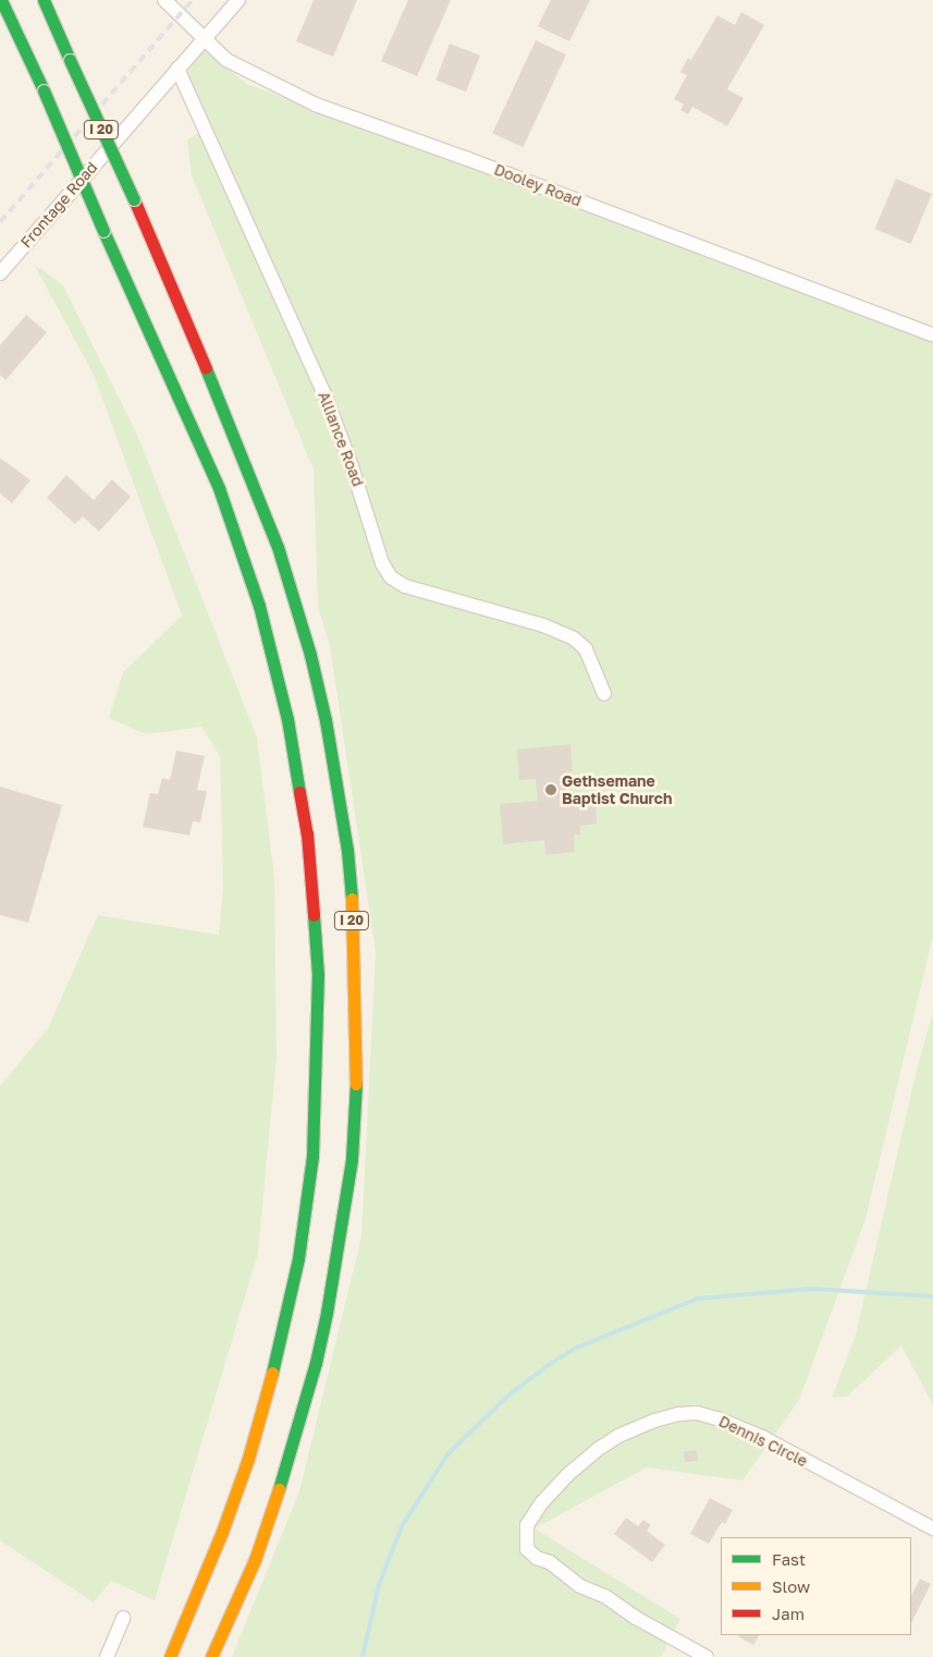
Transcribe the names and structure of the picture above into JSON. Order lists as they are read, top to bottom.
{
  "streets": {
    "highway": ["I 20"],
    "street": [
      "Dooley Road",
      "Frontage Road",
      "Alliance Road",
      "Dennis Circle"
    ]
  },
  "crossings": [
    ["Dooley Road", "Frontage Road"],
    ["Frontage Road", "Alliance Road"]
  ],
  "places": ["Gethsemane Baptist Church"],
  "legend": ["Fast", "Slow", "Jam"]
}
